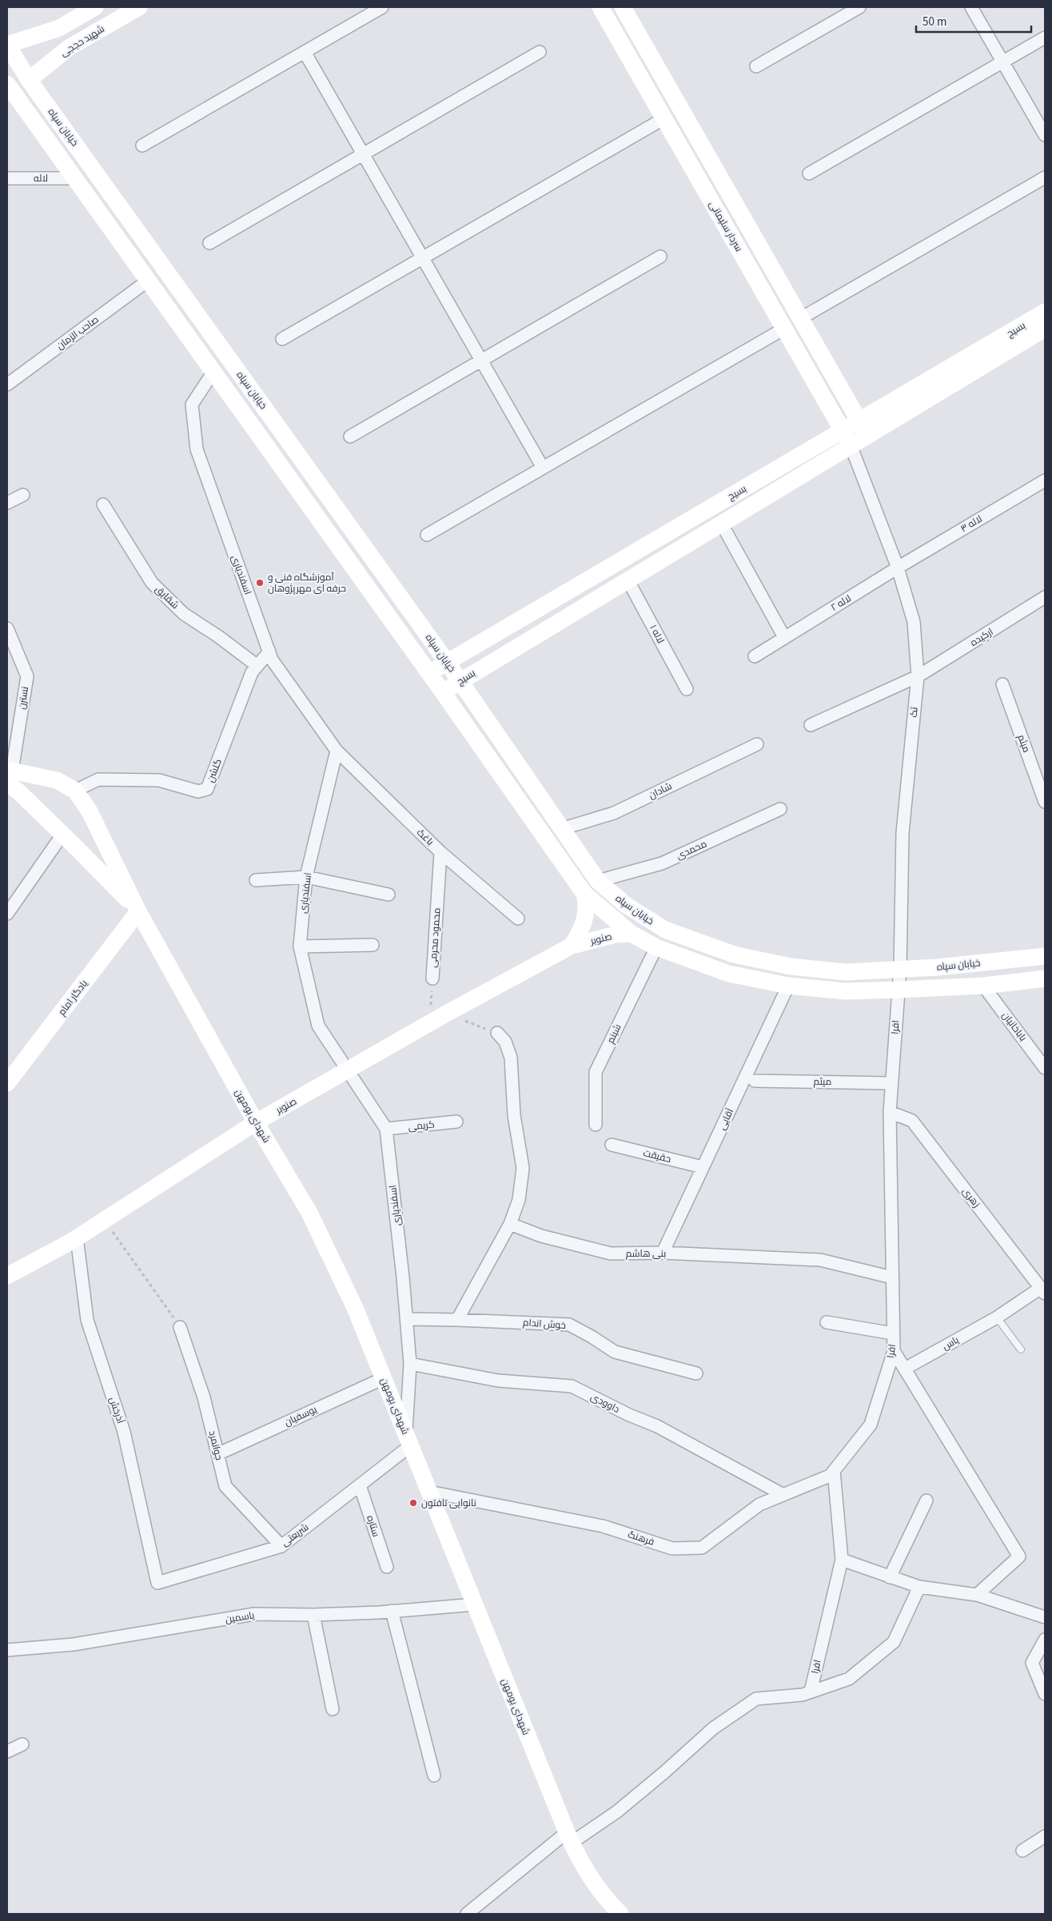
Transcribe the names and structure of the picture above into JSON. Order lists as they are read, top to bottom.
{
  "streets": {
    "street": [
      "شهید حججی",
      "خیابان سپاه",
      "لاله",
      "سردار سلیمانی",
      "بسیج",
      "صاحب الزمان",
      "لاله ۳",
      "اسفندیاری",
      "شقایق",
      "لاله ۲",
      "لاله ۱",
      "ارکیده",
      "نسترن",
      "تک",
      "میثم",
      "گلشن",
      "شادان",
      "باغک",
      "محمدی",
      "محمود محرمی",
      "صنوبر",
      "یادگار امام",
      "باباخانیان",
      "افرا",
      "شبنم",
      "شهدای بومهن",
      "آقایی",
      "کریمی",
      "حقیقت",
      "زهری",
      "بنی هاشم",
      "خوش اندام",
      "یاس",
      "داوودی",
      "آذرخش",
      "یوسفیان",
      "جوانمرد",
      "ستاره",
      "شریعتی",
      "فرهنگ",
      "یاسمین"
    ]
  },
  "crossings": [
    ["شهید حججی", "خیابان سپاه"],
    ["خیابان سپاه", "لاله"],
    ["خیابان سپاه", "بسیج"],
    ["خیابان سپاه", "صاحب الزمان"],
    ["خیابان سپاه", "اسفندیاری"],
    ["خیابان سپاه", "تک"],
    ["خیابان سپاه", "شادان"],
    ["خیابان سپاه", "محمدی"],
    ["خیابان سپاه", "صنوبر"],
    ["خیابان سپاه", "باباخانیان"],
    ["خیابان سپاه", "افرا"],
    ["خیابان سپاه", "شبنم"],
    ["خیابان سپاه", "آقایی"],
    ["سردار سلیمانی", "بسیج"],
    ["سردار سلیمانی", "تک"],
    ["بسیج", "لاله ۱"],
    ["بسیج", "تک"],
    ["لاله ۳", "لاله ۲"],
    ["لاله ۳", "تک"],
    ["اسفندیاری", "گلشن"],
    ["اسفندیاری", "باغک"],
    ["اسفندیاری", "صنوبر"],
    ["اسفندیاری", "شهدای بومهن"],
    ["اسفندیاری", "کریمی"],
    ["اسفندیاری", "خوش اندام"],
    ["اسفندیاری", "داوودی"],
    ["اسفندیاری", "شریعتی"],
    ["شقایق", "گلشن"],
    ["لاله ۲", "تک"],
    ["ارکیده", "تک"],
    ["تک", "افرا"],
    ["میثم", "افرا"],
    ["باغک", "محمود محرمی"],
    ["محمود محرمی", "صنوبر"],
    ["صنوبر", "شهدای بومهن"],
    ["صنوبر", "آذرخش"],
    ["یادگار امام", "شهدای بومهن"],
    ["افرا", "زهری"],
    ["افرا", "بنی هاشم"],
    ["افرا", "فرهنگ"],
    ["شهدای بومهن", "یوسفیان"],
    ["شهدای بومهن", "شریعتی"],
    ["شهدای بومهن", "فرهنگ"],
    ["شهدای بومهن", "یاسمین"],
    ["آقایی", "حقیقت"],
    ["آقایی", "بنی هاشم"],
    ["زهری", "یاس"],
    ["داوودی", "فرهنگ"],
    ["آذرخش", "شریعتی"],
    ["یوسفیان", "جوانمرد"],
    ["جوانمرد", "شریعتی"],
    ["ستاره", "شریعتی"]
  ],
  "places": ["آموزشگاه فنی و حرفه ای مهرپژوهان", "نانوایی تافتون"],
  "scale_bar": "50 m"
}
